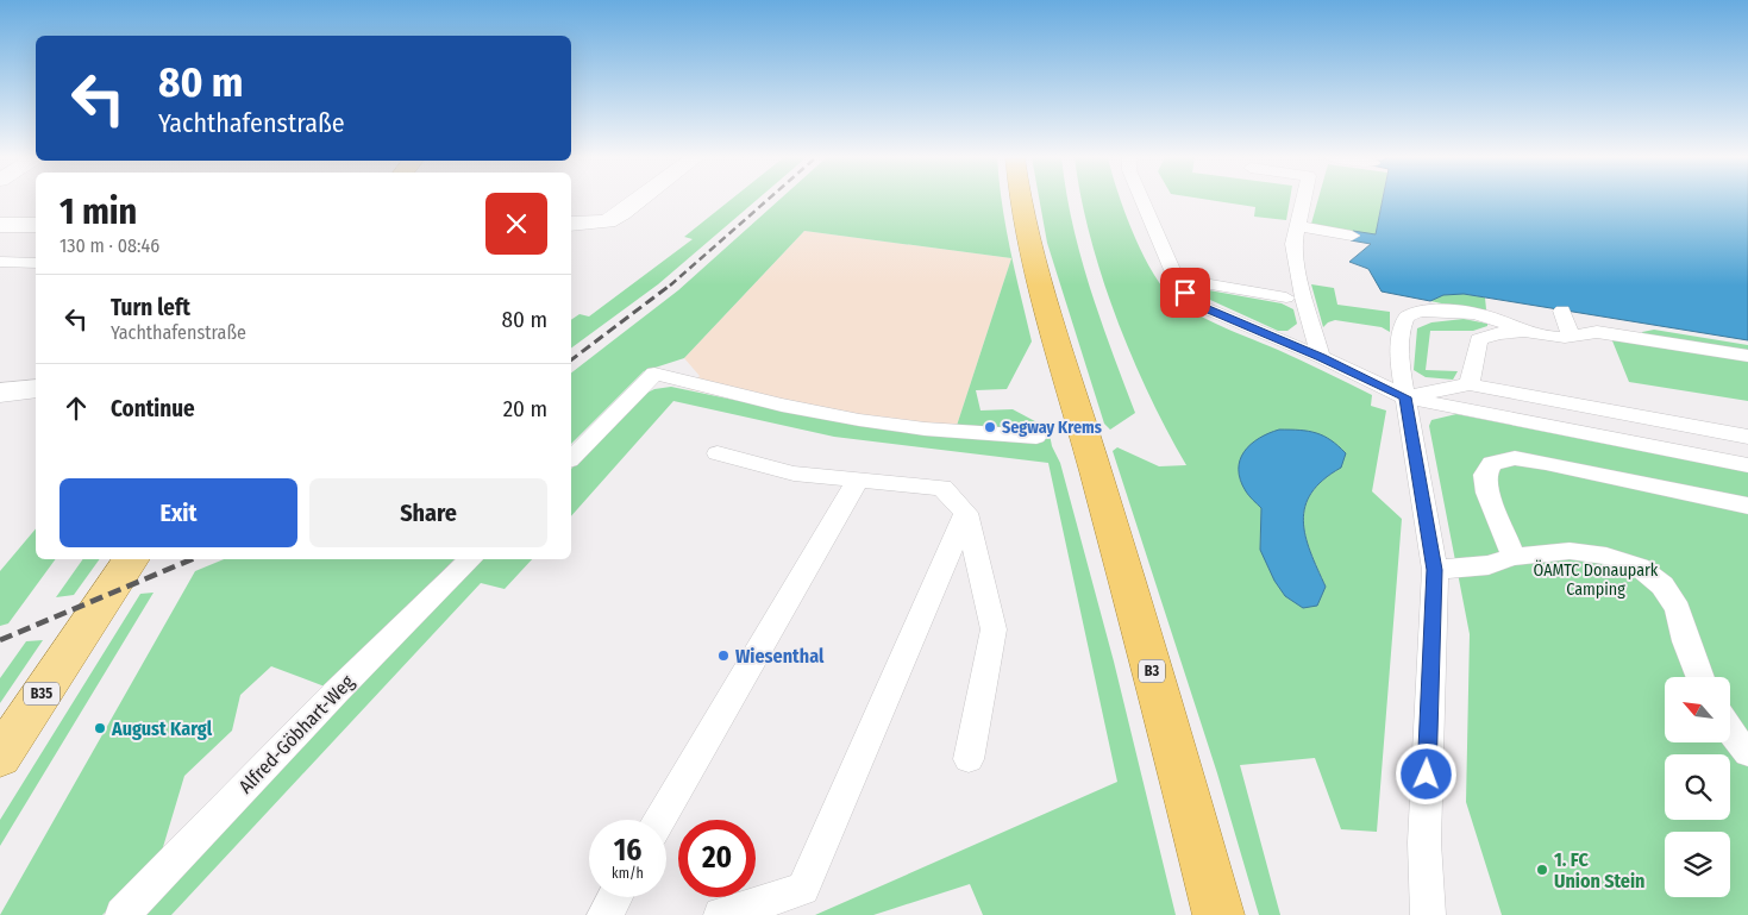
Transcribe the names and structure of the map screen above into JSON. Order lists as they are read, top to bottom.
{
  "streets": {
    "highway": ["B3"],
    "main road": ["B35"],
    "lane": ["Alfred-Göbhart-Weg"]
  },
  "parks": ["ÖAMTC Donaupark Camping"],
  "places": [
    "Segway Krems",
    "Wiesenthal",
    "August Kargl",
    "1. FC Union Stein"
  ],
  "north": "top left",
  "page": {
    "turn": ["80 m", "Yachthafenstraße"],
    "heading": ["1 min", "130 m · 08:46"],
    "list": [
      {
        "name": "Turn left",
        "note": "Yachthafenstraße",
        "value": "80 m"
      },
      {
        "name": "Continue",
        "value": "20 m"
      }
    ],
    "buttons": ["Exit", "Share"],
    "speed": "16 km/h",
    "limit": "20"
  }
}
